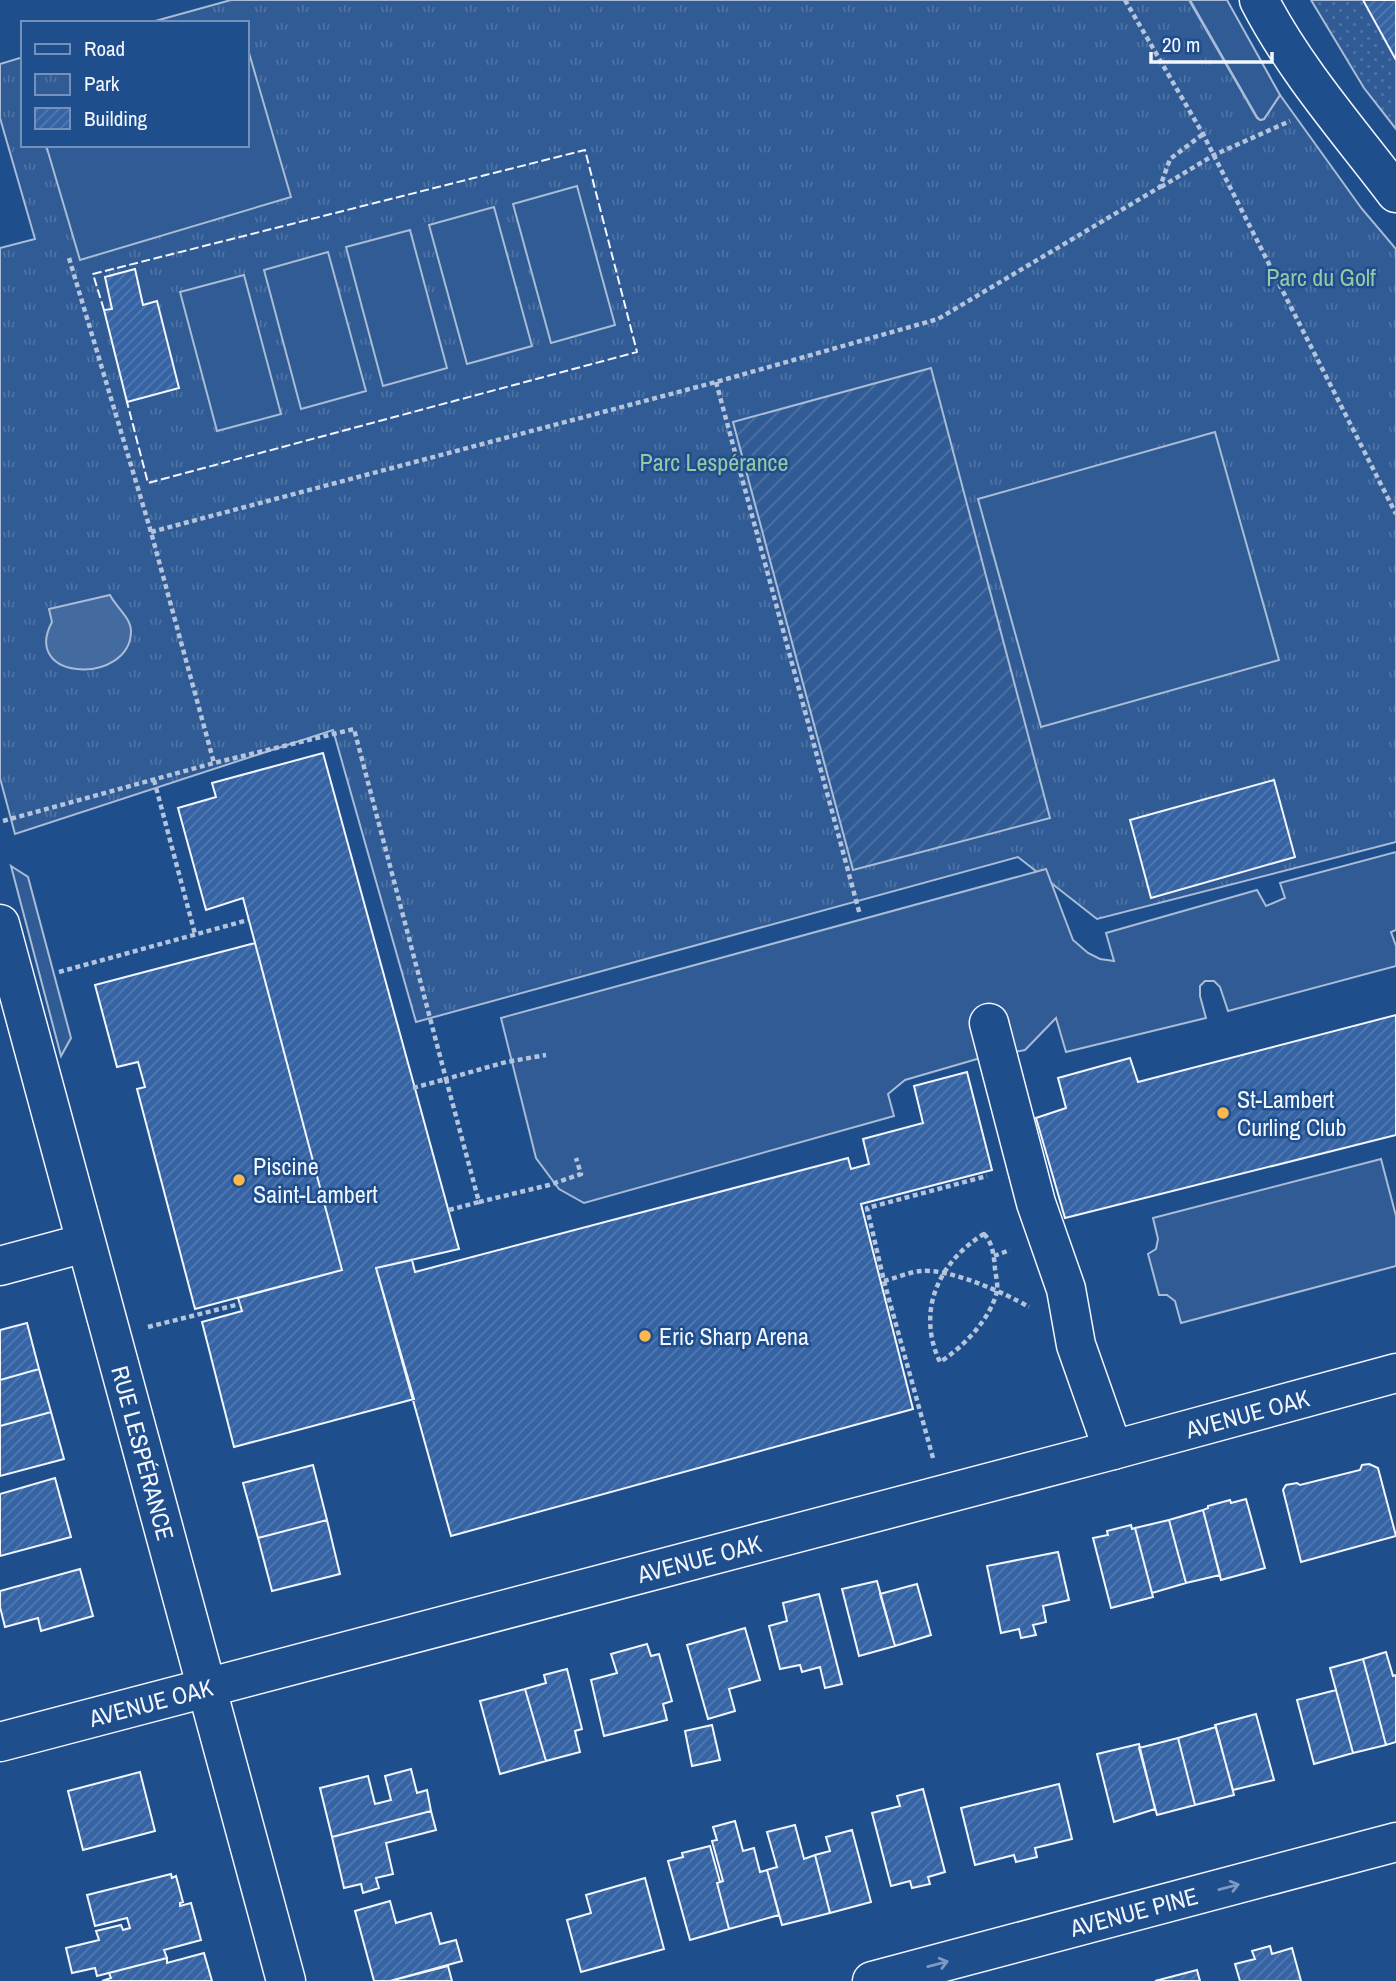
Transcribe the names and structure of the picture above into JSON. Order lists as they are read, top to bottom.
{
  "streets": {
    "street": ["AVENUE OAK", "RUE LESPÉRANCE", "AVENUE PINE"]
  },
  "crossings": [
    ["AVENUE OAK", "RUE LESPÉRANCE"]
  ],
  "one_way": ["AVENUE PINE"],
  "parks": ["Parc du Golf", "Parc Lespérance"],
  "places": ["St-Lambert Curling Club", "Piscine Saint-Lambert", "Eric Sharp Arena"],
  "legend": ["Road", "Park", "Building"],
  "scale_bar": "20 m"
}
